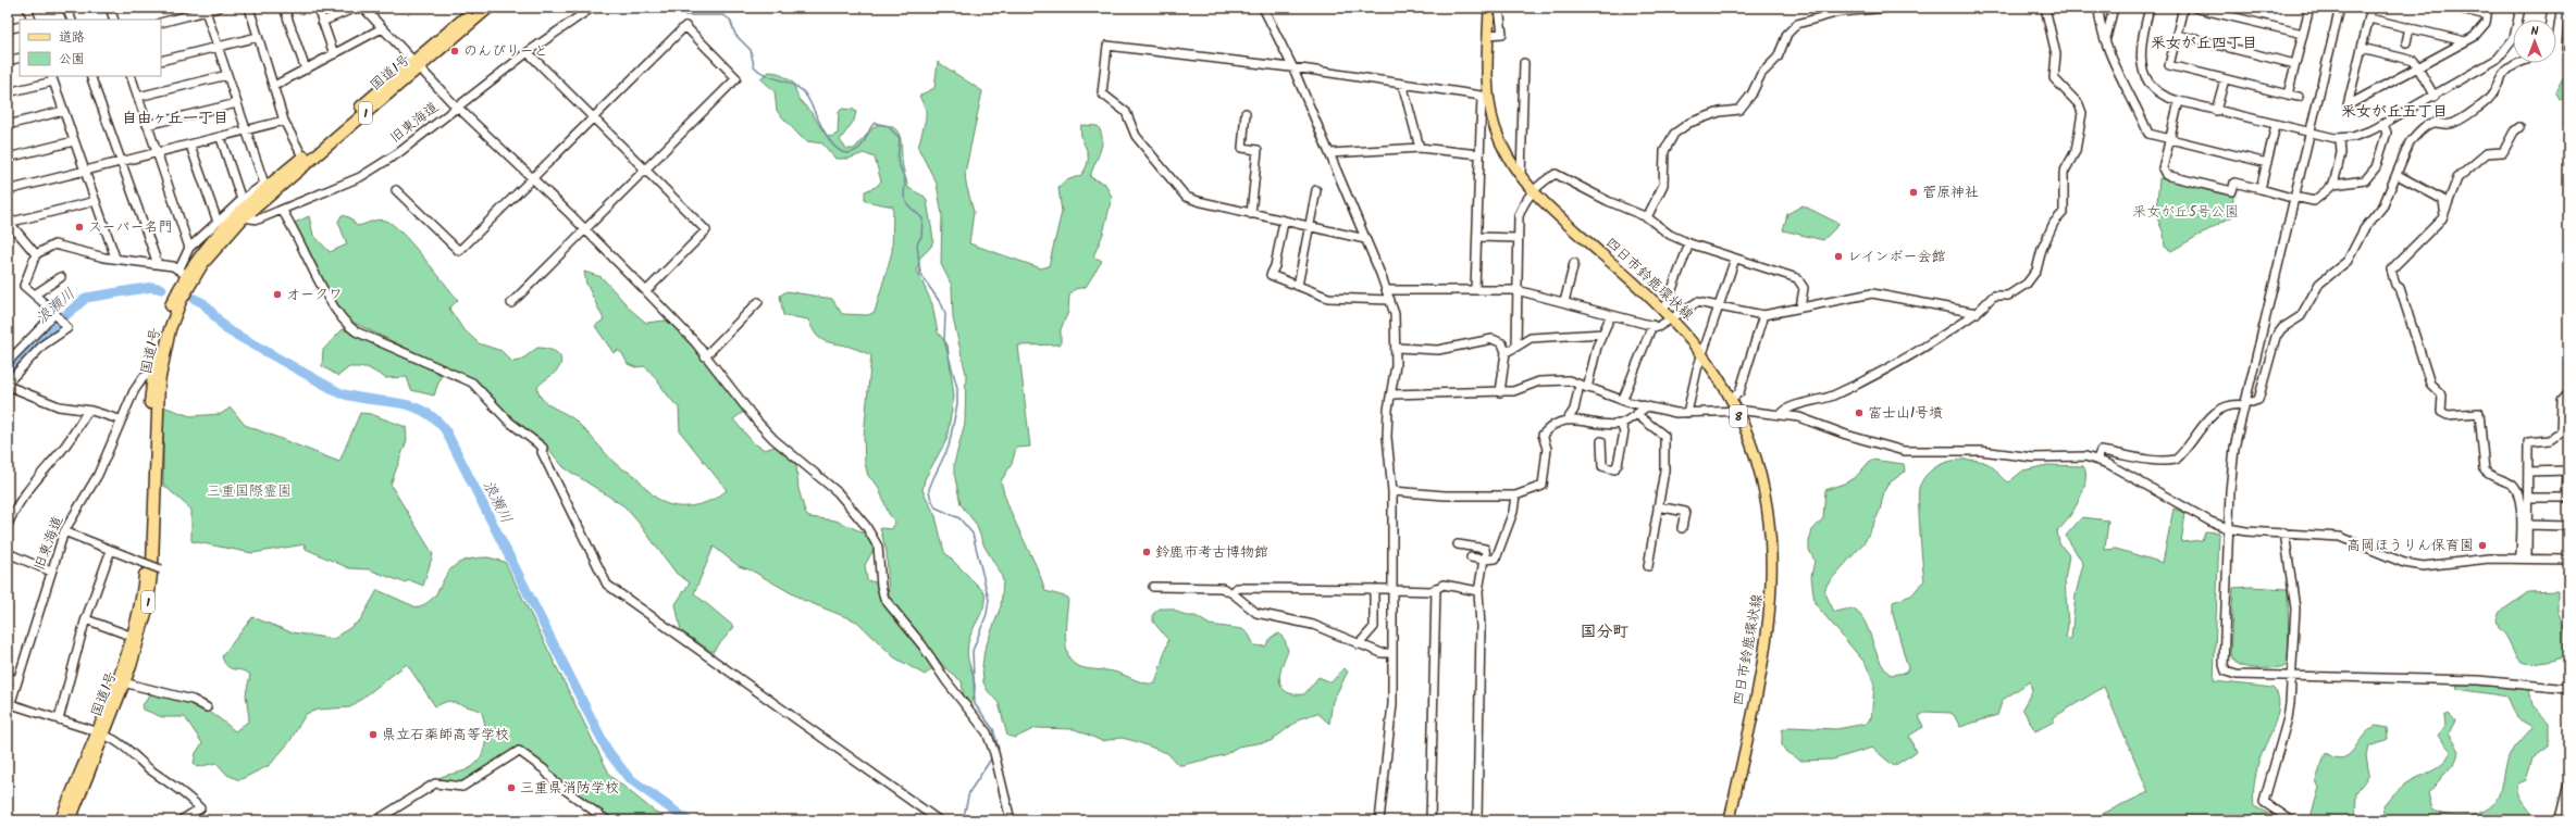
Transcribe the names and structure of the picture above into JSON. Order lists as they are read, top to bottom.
{
  "streets": {
    "highway": ["国道1号", "1"],
    "main road": ["四日市鈴鹿環状線", "8"],
    "street": ["旧東海道"]
  },
  "crossings": [
    ["国道1号", "旧東海道"]
  ],
  "districts": [
    "釆女が丘四丁目",
    "釆女が丘五丁目",
    "自由ヶ丘一丁目",
    "国分町"
  ],
  "water": ["浪瀬川"],
  "parks": ["釆女が丘5号公園", "三重国際霊園"],
  "places": [
    "のんびりーと",
    "菅原神社",
    "スーパー名門",
    "レインボー会館",
    "オークワ",
    "富士山1号墳",
    "高岡ほうりん保育園",
    "鈴鹿市考古博物館",
    "県立石薬師高等学校",
    "三重県消防学校"
  ],
  "legend": ["道路", "公園"],
  "north": "top"
}
